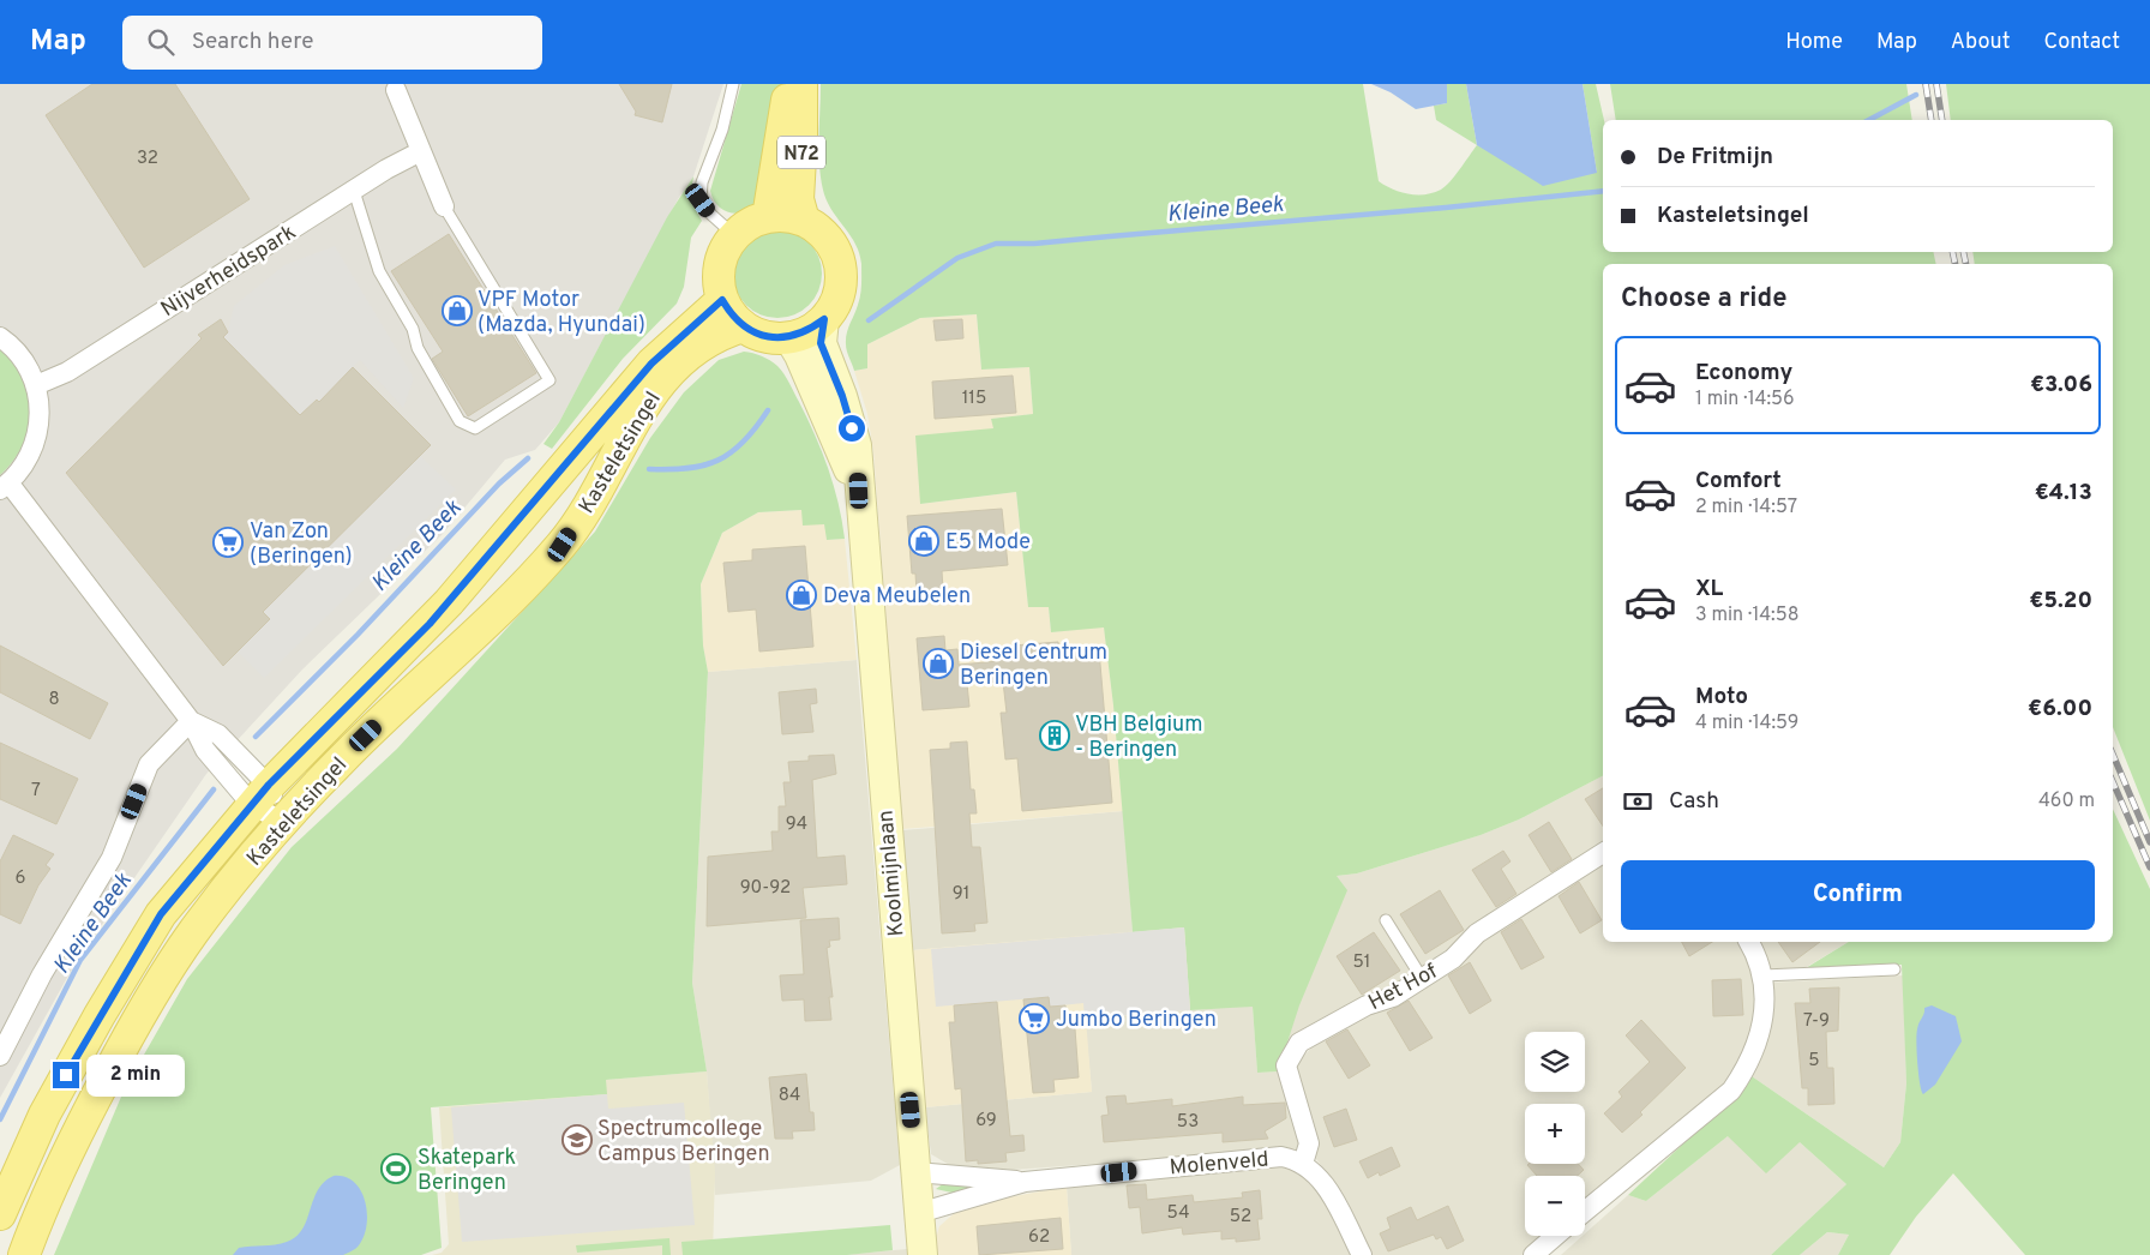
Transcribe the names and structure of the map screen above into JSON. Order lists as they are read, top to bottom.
{
  "streets": {
    "main road": ["N72", "Kasteletsingel"],
    "street": [
      "Nijverheidspark",
      "Koolmijnlaan",
      "Het Hof",
      "Molenveld"
    ]
  },
  "crossings": [
    ["N72", "Kasteletsingel"],
    ["N72", "Koolmijnlaan"],
    ["Kasteletsingel", "Koolmijnlaan"],
    ["Het Hof", "Molenveld"]
  ],
  "water": ["Kleine Beek"],
  "places": {
    "shop": [
      "VPF Motor (Mazda, Hyundai)",
      "E5 Mode",
      "Deva Meubelen",
      "Diesel Centrum Beringen"
    ],
    "supermarket": ["Van Zon (Beringen)", "Jumbo Beringen"],
    "building": ["VBH Belgium - Beringen"],
    "school or university": ["Spectrumcollege Campus Beringen"],
    "sports": ["Skatepark Beringen"]
  },
  "house_numbers": [
    "32",
    "115",
    "8",
    "7",
    "94",
    "6",
    "90-92",
    "91",
    "51",
    "7-9",
    "5",
    "84",
    "69",
    "53",
    "54",
    "52",
    "62"
  ],
  "page": {
    "header": "Map",
    "search": "Search here",
    "nav": [
      "Home",
      "Map",
      "About",
      "Contact"
    ],
    "banner": ["De Fritmijn", "Kasteletsingel"],
    "heading": "Choose a ride",
    "list": [
      {
        "name": "Economy",
        "note": "1 min · 14:56",
        "value": "€3.06"
      },
      {
        "name": "Comfort",
        "note": "2 min · 14:57",
        "value": "€4.13"
      },
      {
        "name": "XL",
        "note": "3 min · 14:58",
        "value": "€5.20"
      },
      {
        "name": "Moto",
        "note": "4 min · 14:59",
        "value": "€6.00"
      }
    ],
    "pay": ["Cash", "460 m"],
    "buttons": "Confirm",
    "map_buttons": ["+", "−"],
    "bubble": "2 min"
  }
}
